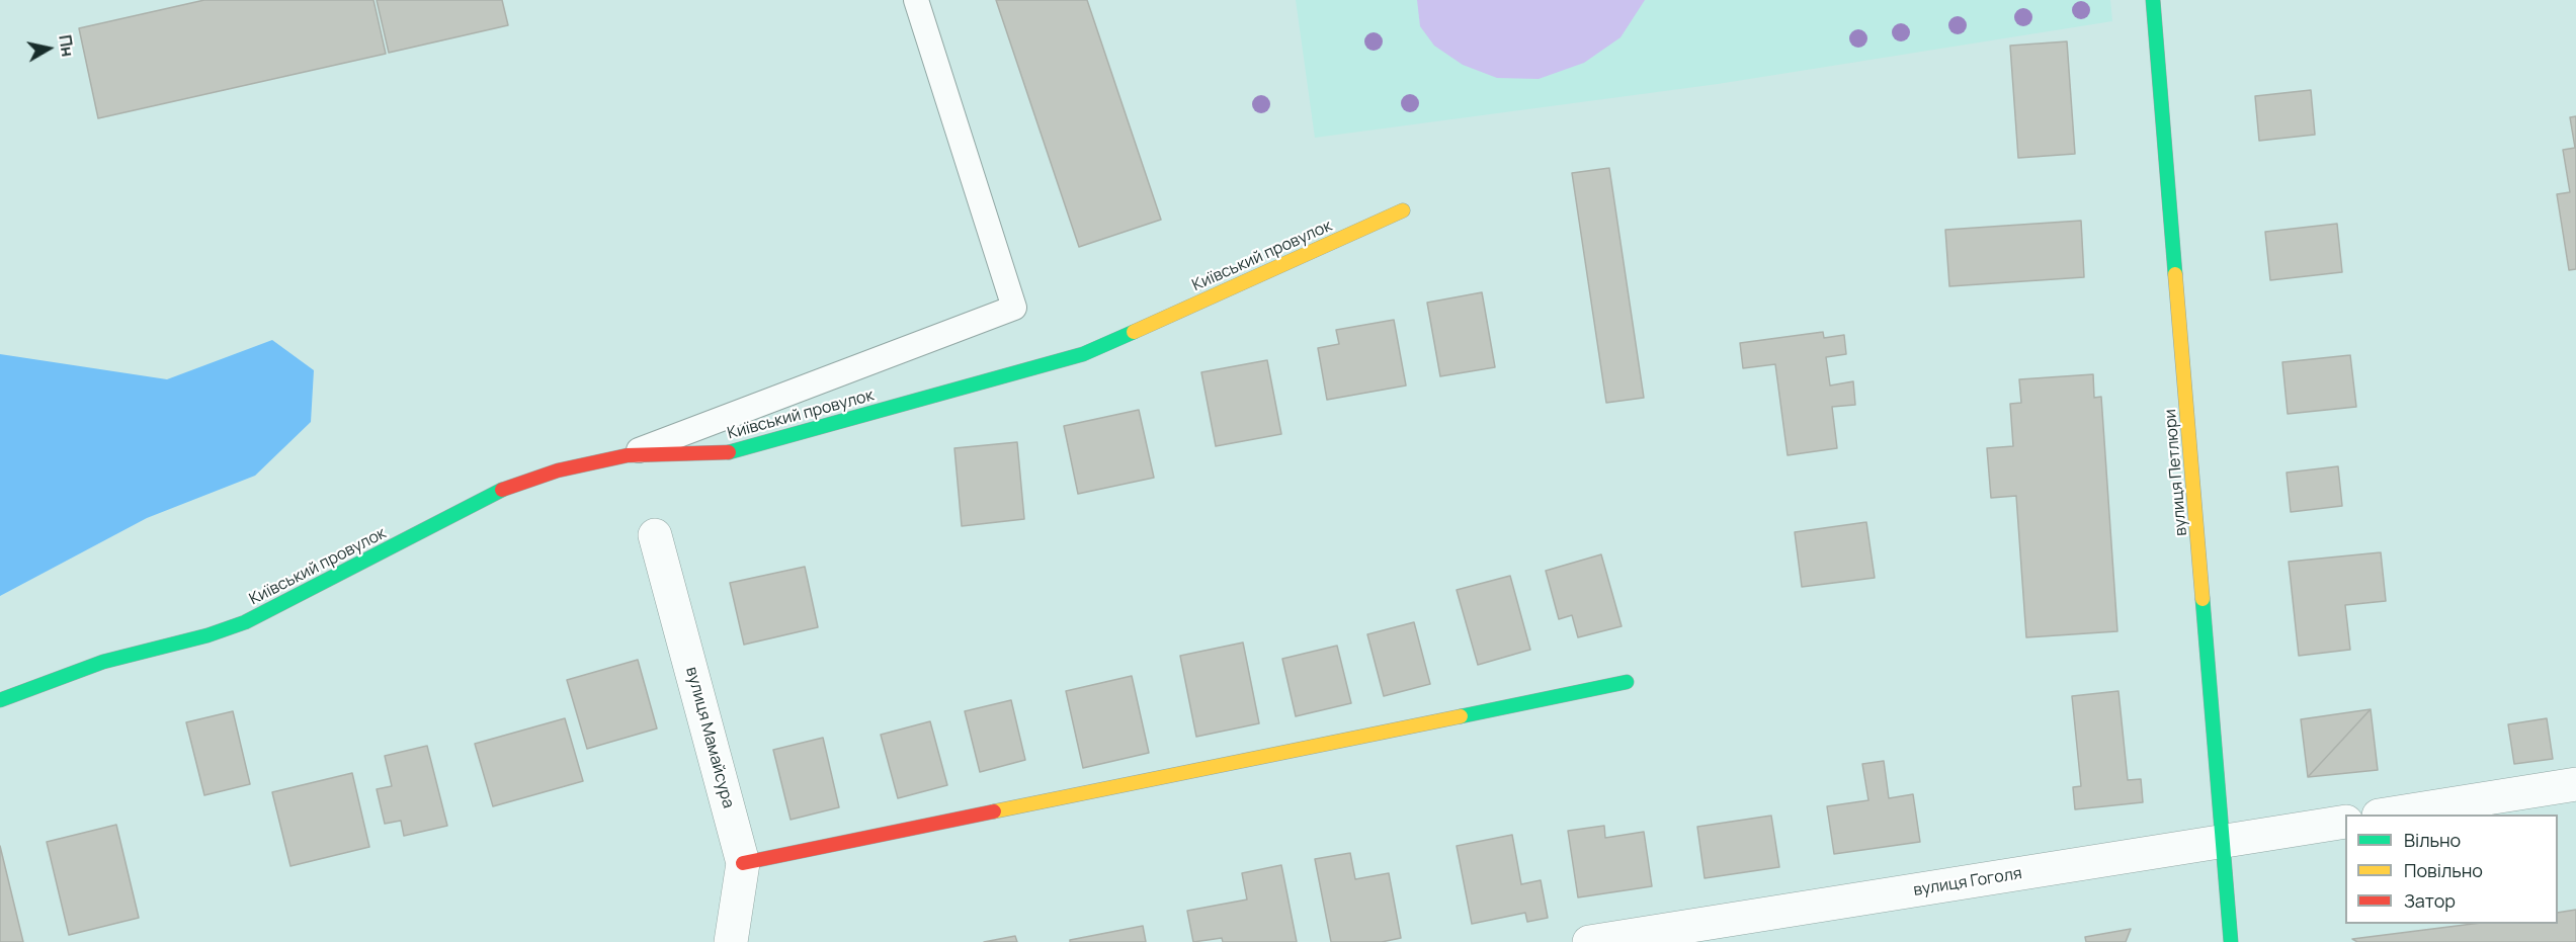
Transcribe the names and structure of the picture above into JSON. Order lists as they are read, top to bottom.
{
  "streets": {
    "street": [
      "Київський провулок",
      "вулиця Петлюри",
      "вулиця Мамайсура",
      "вулиця Гоголя"
    ]
  },
  "crossings": [
    ["вулиця Петлюри", "вулиця Гоголя"]
  ],
  "legend": ["Вільно", "Повільно", "Затор"],
  "north": "right"
}
